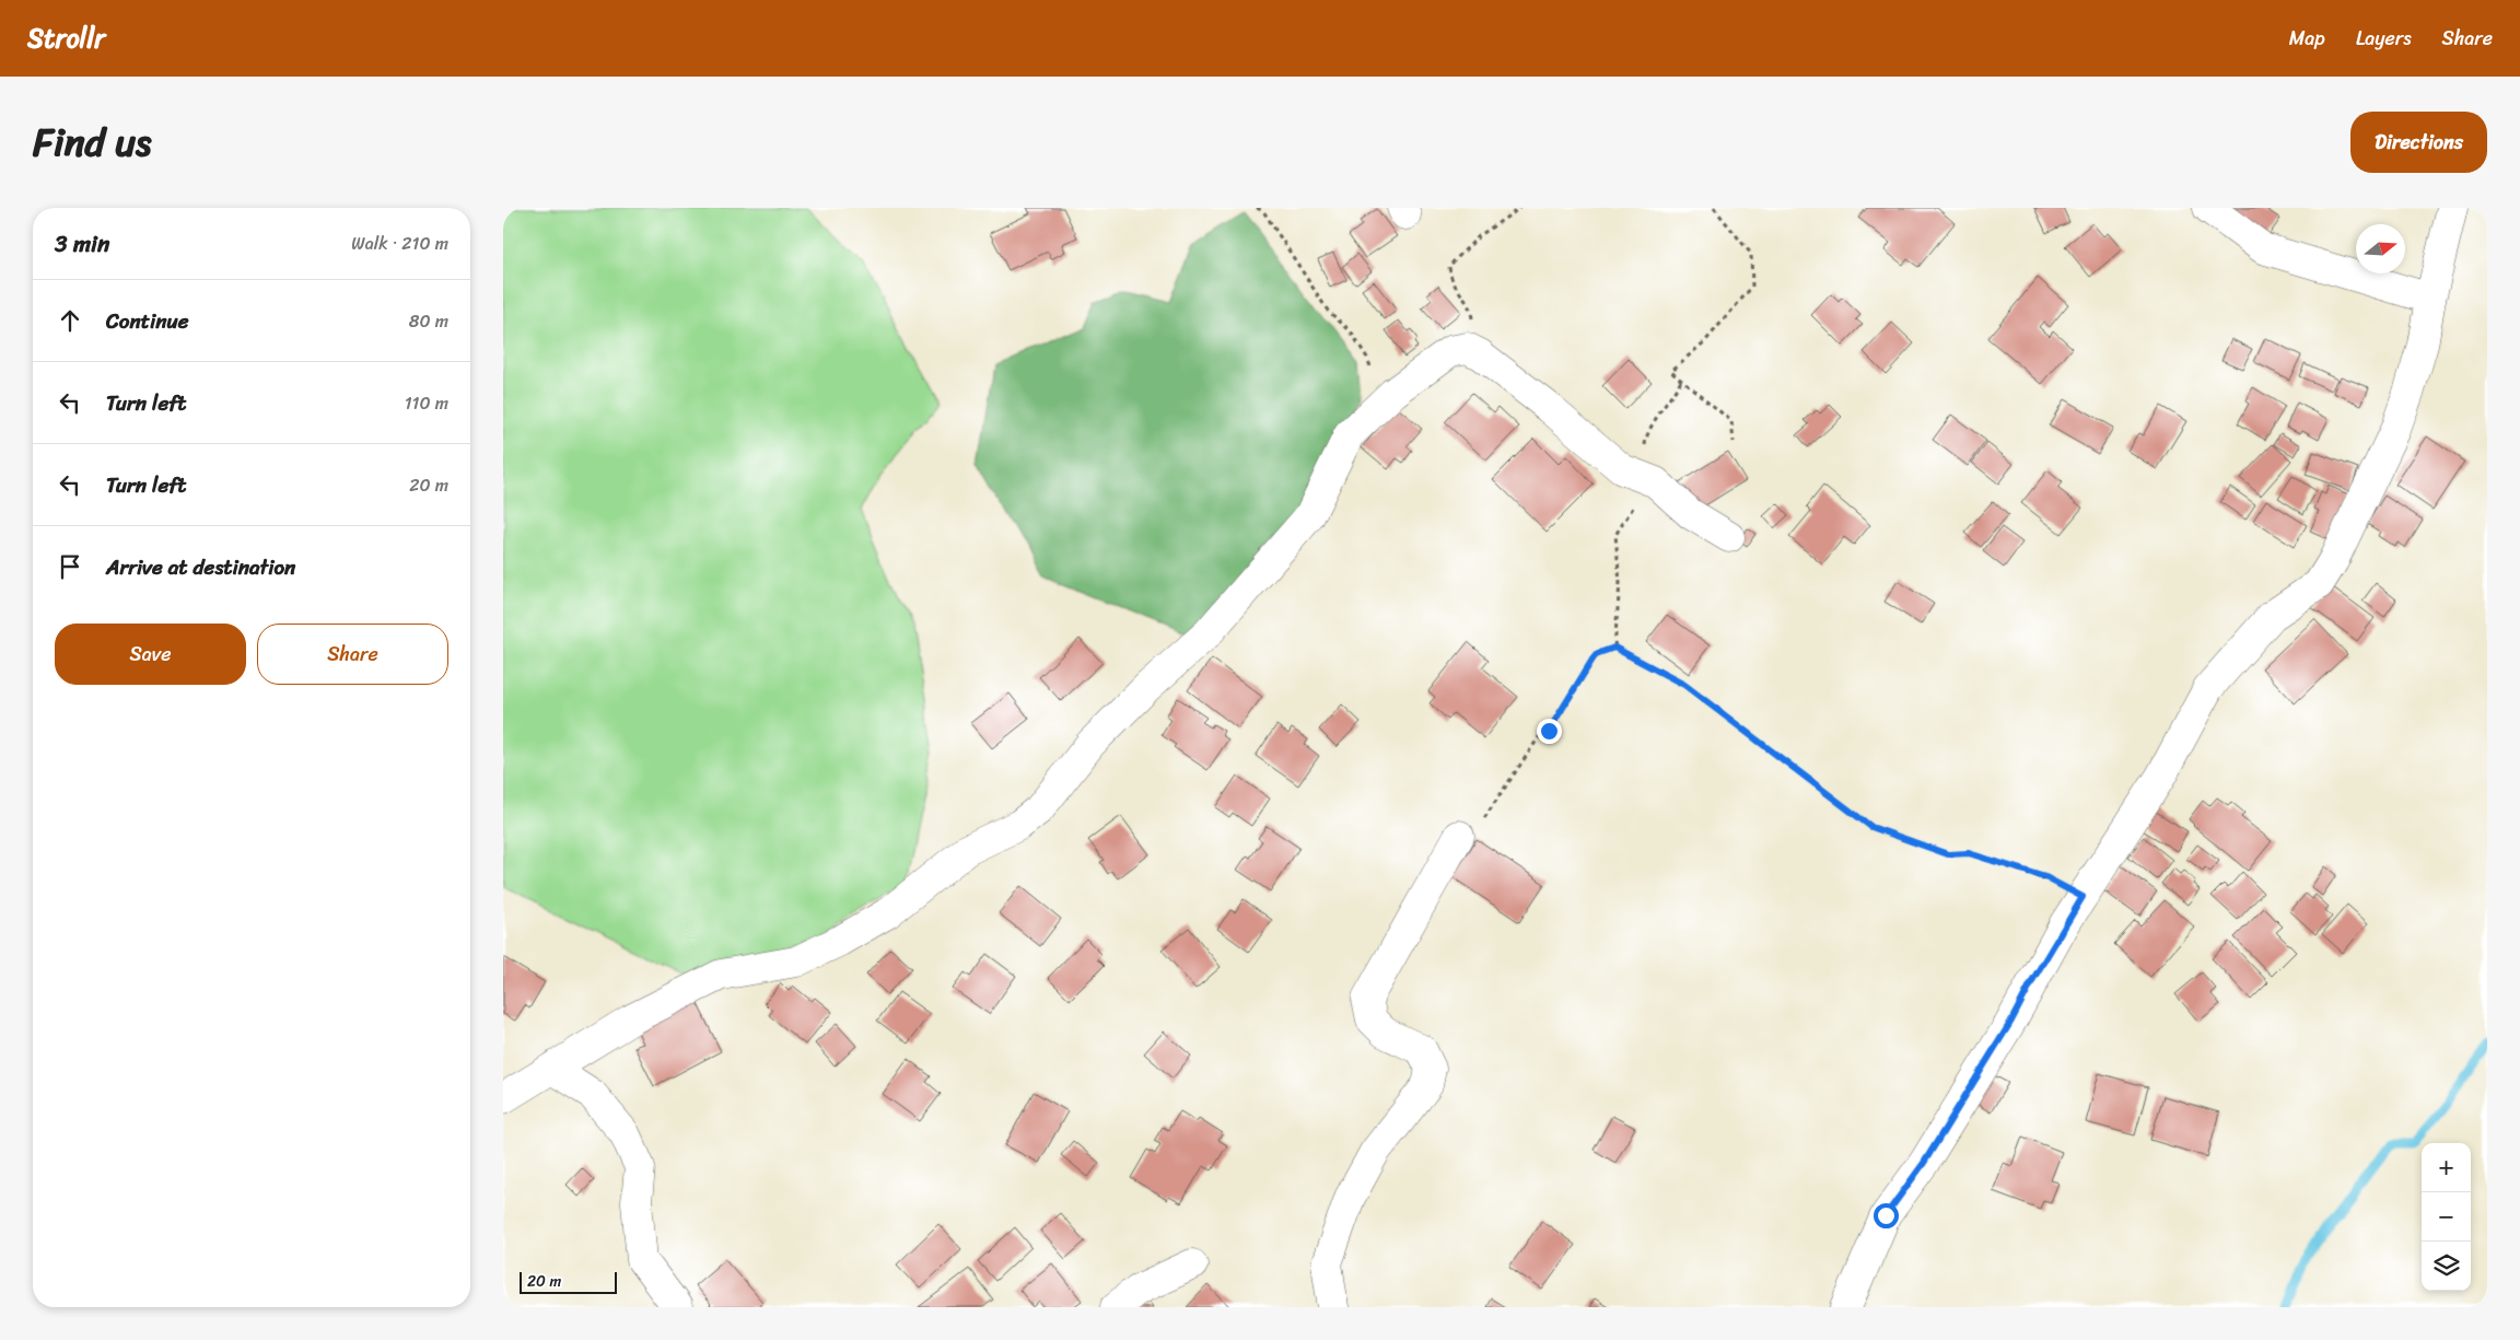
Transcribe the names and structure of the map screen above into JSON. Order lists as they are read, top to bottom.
{
  "scale_bar": "20 m",
  "north": "right",
  "page": {
    "header": "Strollr",
    "nav": ["Map", "Layers", "Share"],
    "title": "Find us",
    "buttons": [
      "Directions",
      ["Save", "Share"]
    ],
    "heading": ["3 min", "Walk · 210 m"],
    "list": [
      ["Continue", "80 m"],
      ["Turn left", "110 m"],
      ["Turn left", "20 m"],
      "Arrive at destination"
    ],
    "map_buttons": ["+", "−"],
    "scale": "20 m"
  }
}
